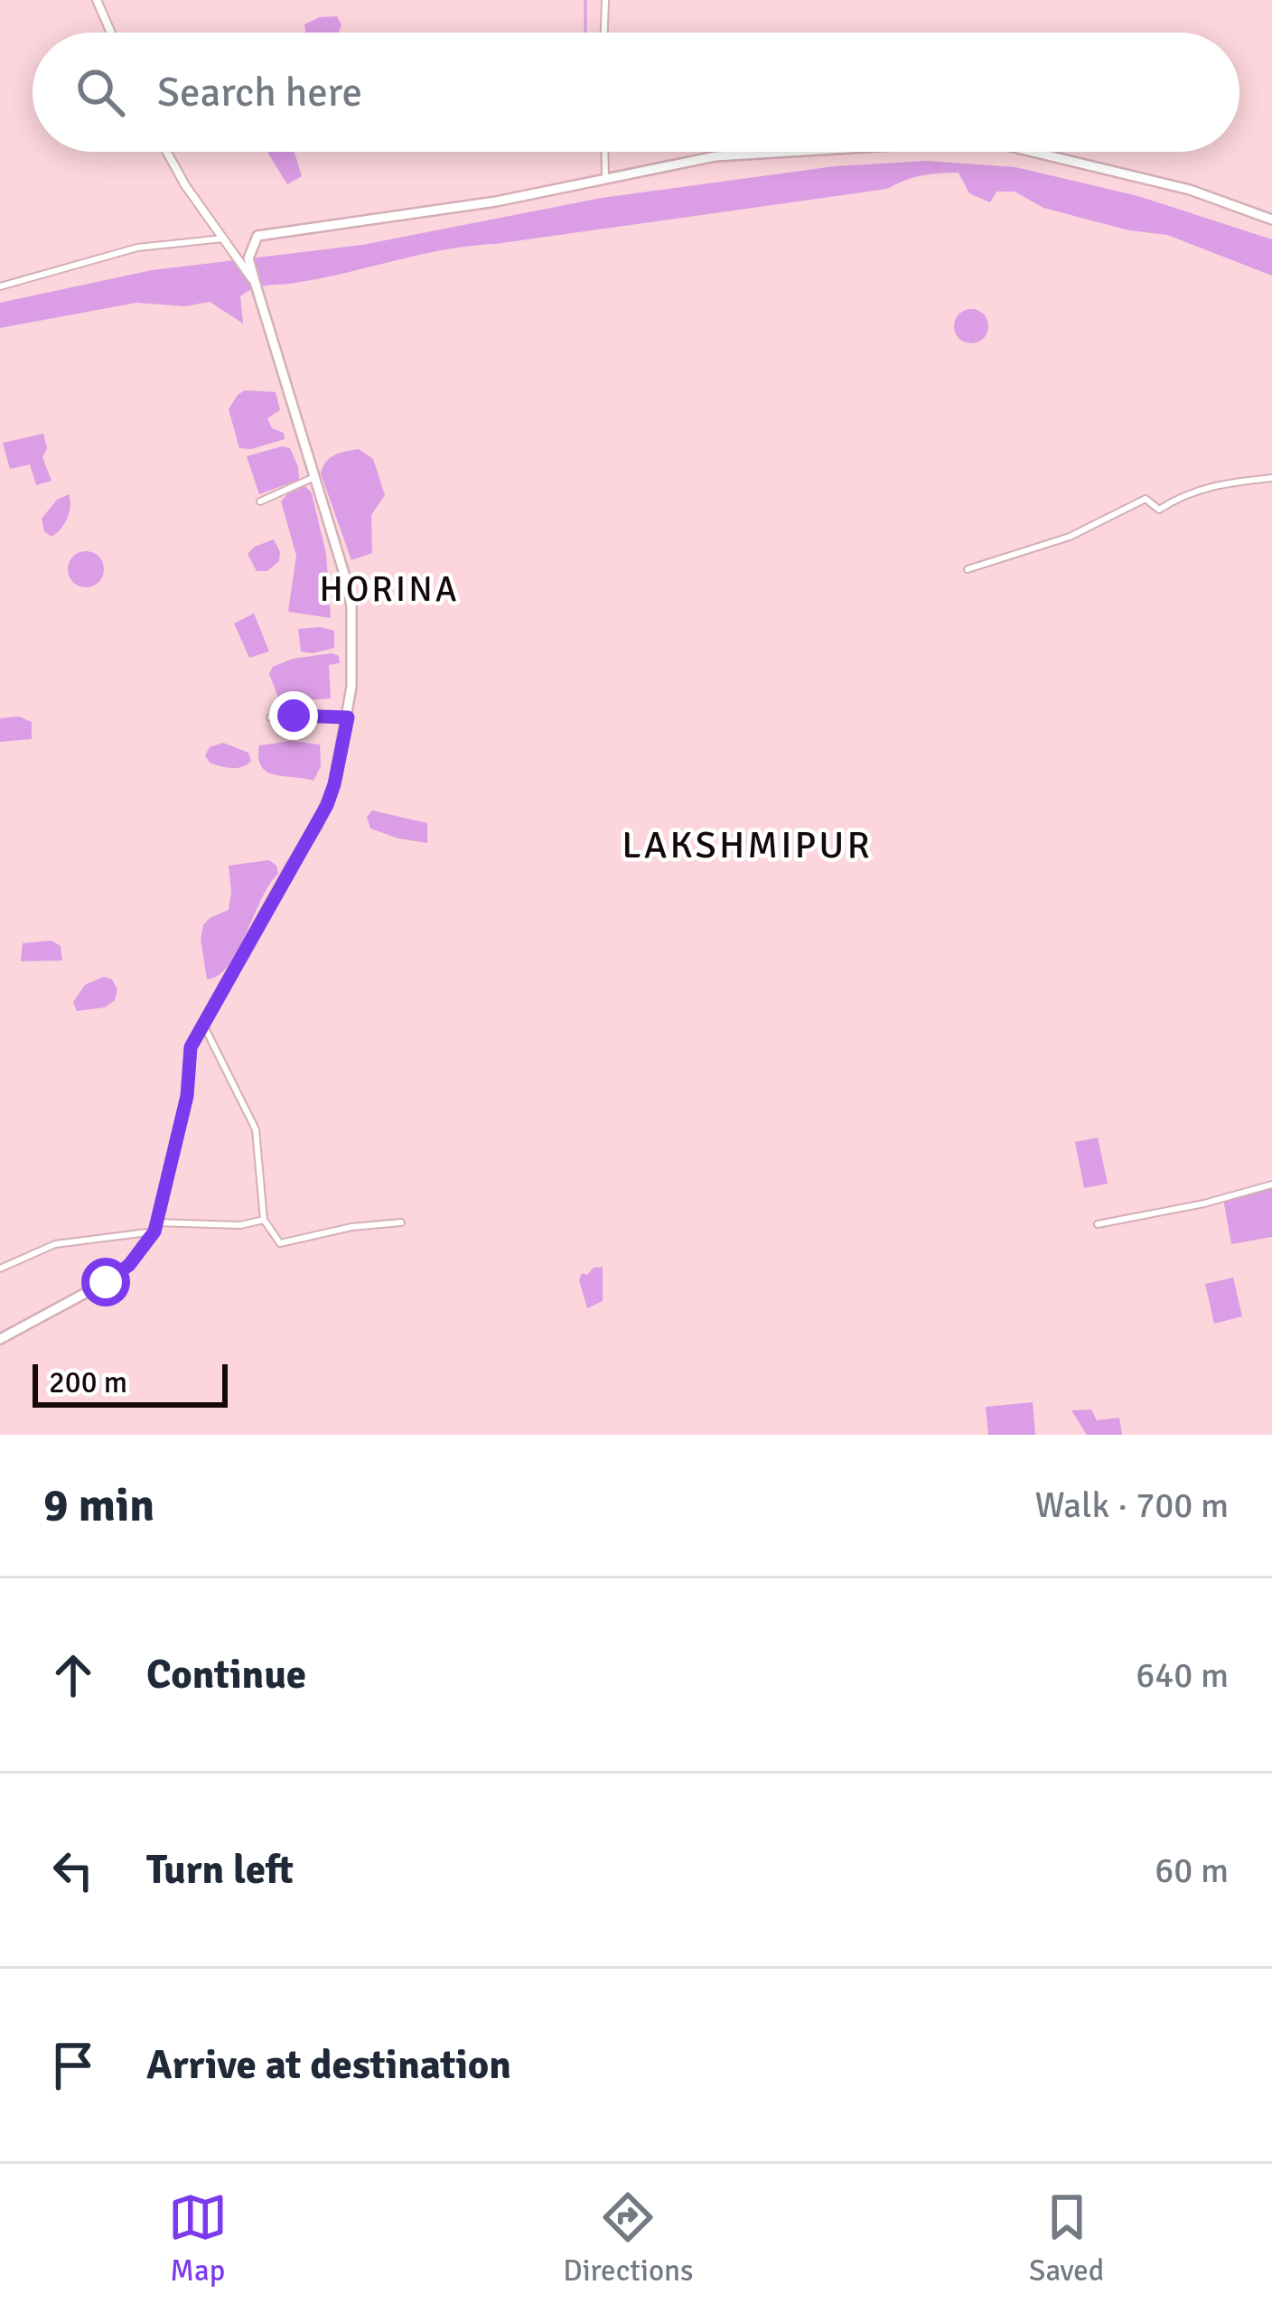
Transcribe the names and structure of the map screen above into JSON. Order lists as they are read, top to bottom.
{
  "districts": ["HORINA", "LAKSHMIPUR"],
  "scale_bar": "200 m",
  "page": {
    "search": "Search here",
    "scale": "200 m",
    "heading": ["9 min", "Walk · 700 m"],
    "list": [
      ["Continue", "640 m"],
      ["Turn left", "60 m"],
      "Arrive at destination"
    ],
    "nav": ["Map", "Directions", "Saved"]
  }
}
